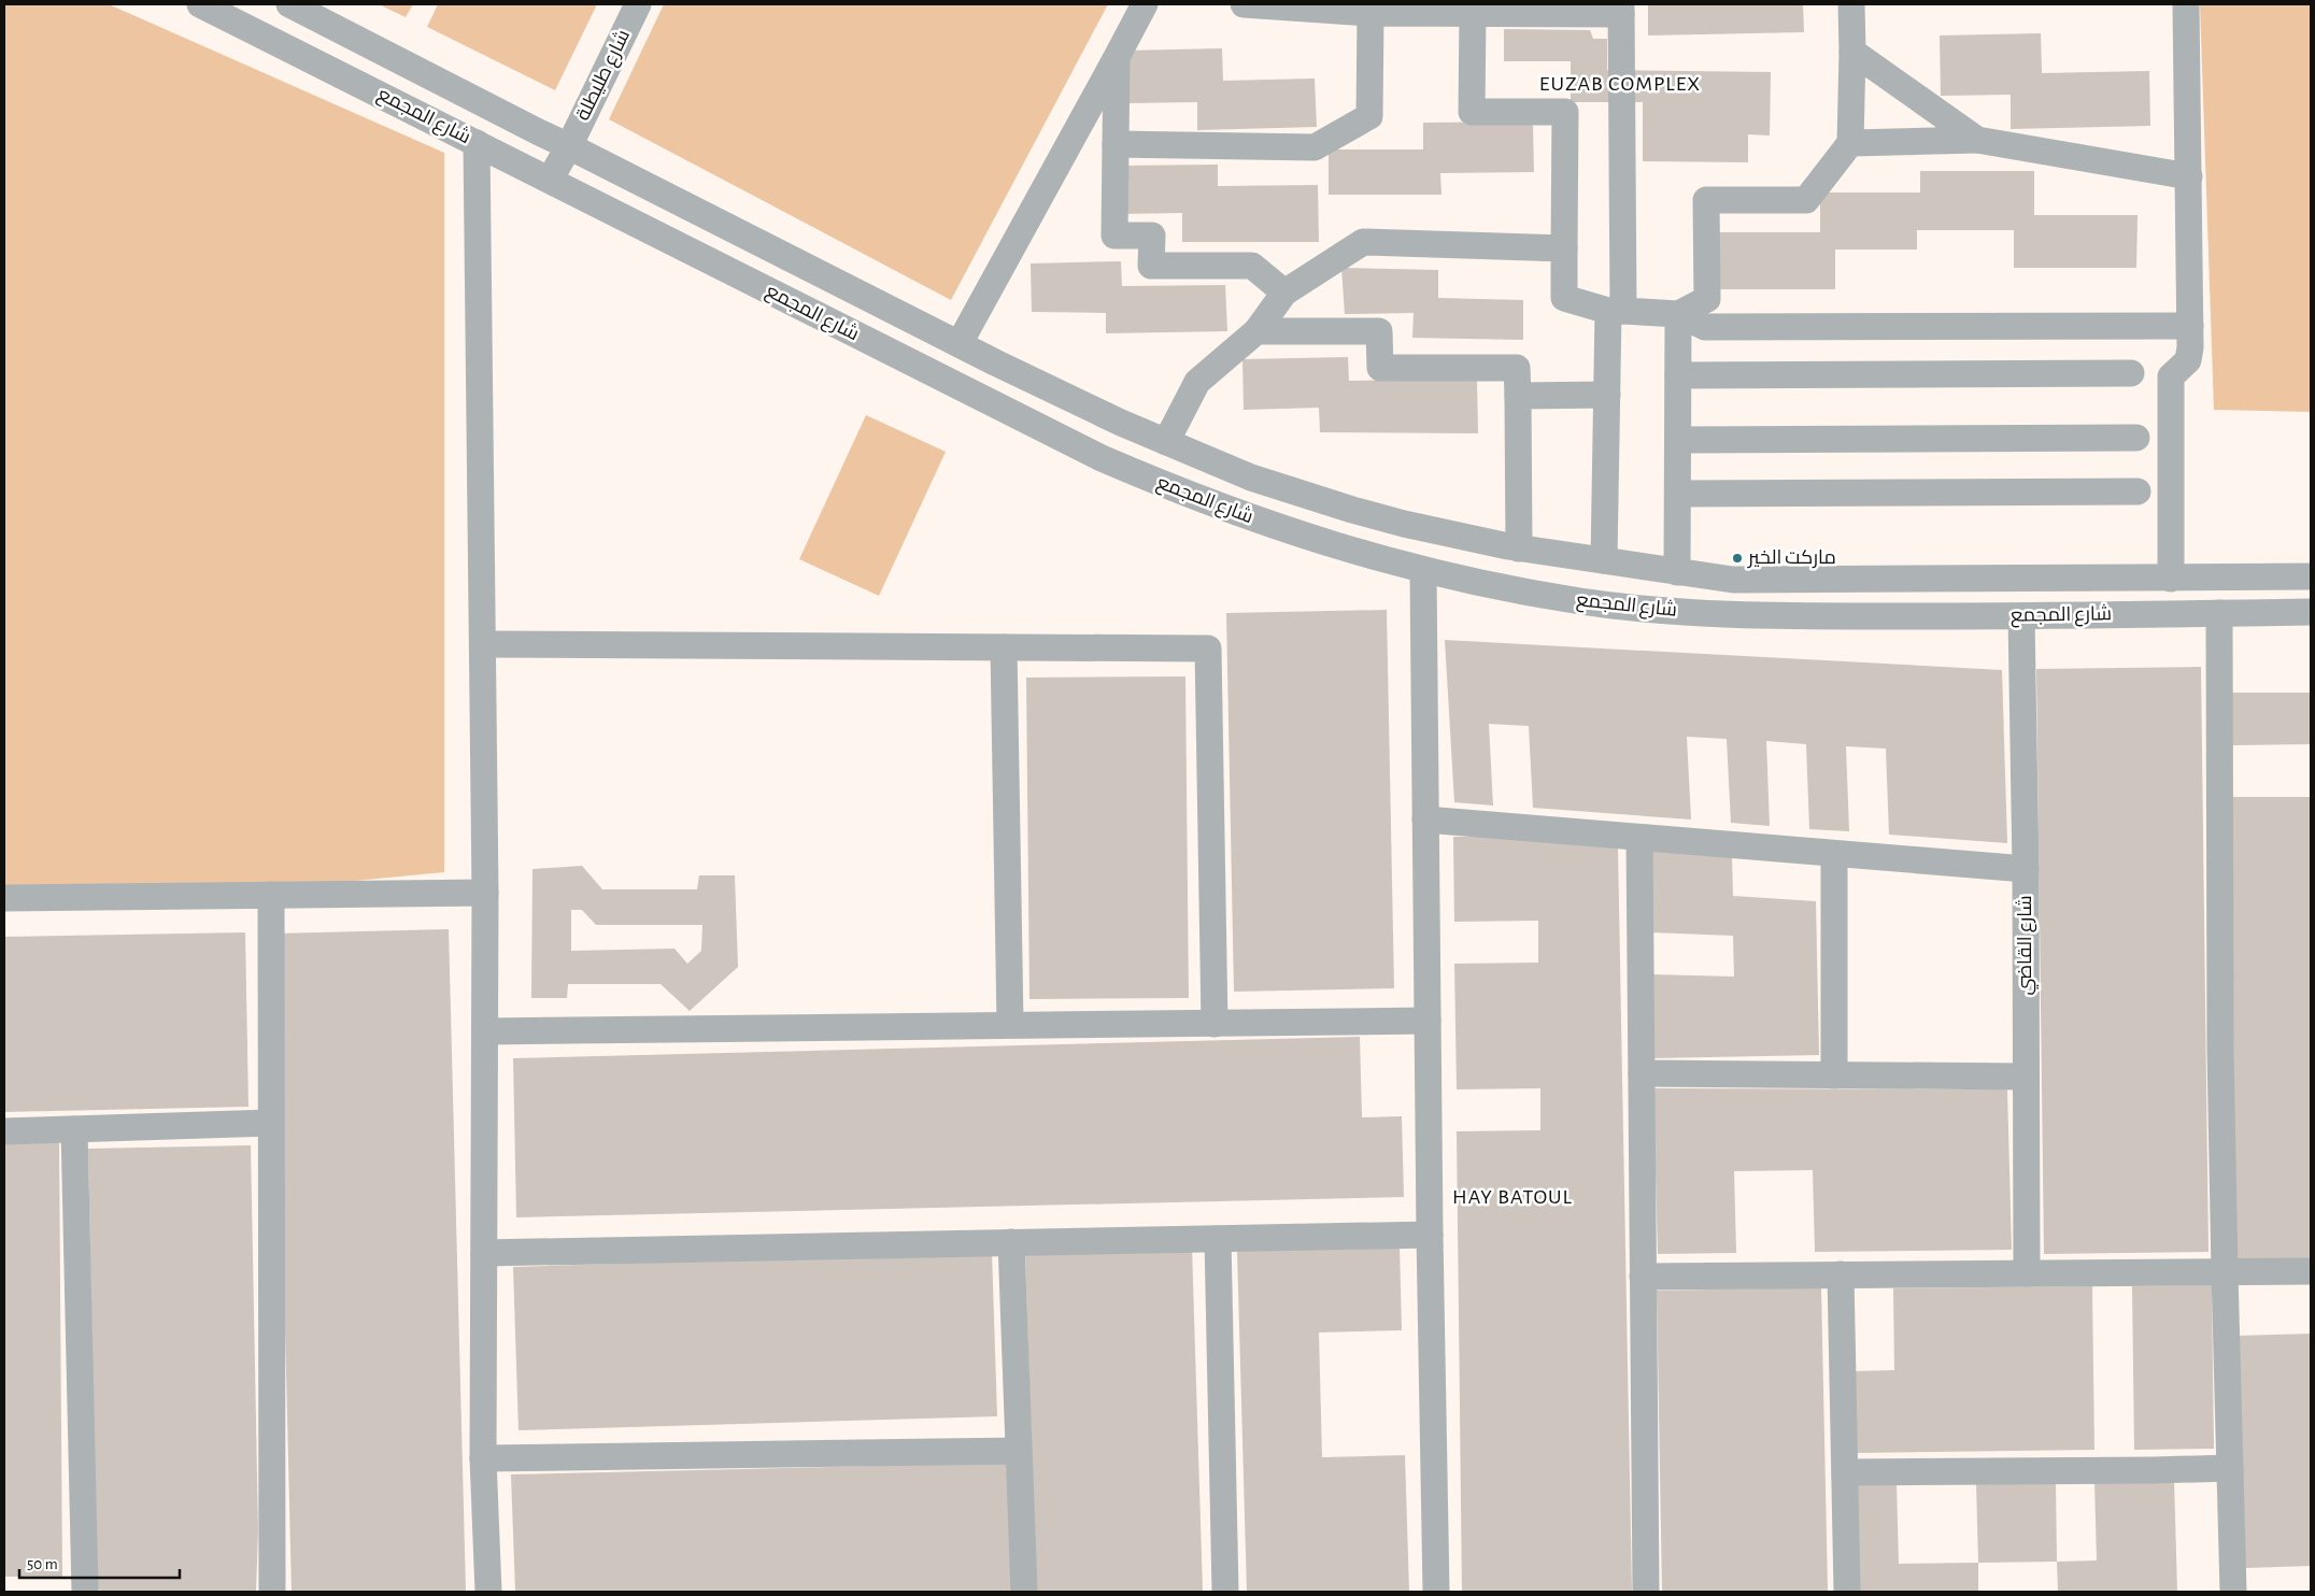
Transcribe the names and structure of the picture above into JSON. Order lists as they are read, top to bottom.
{
  "streets": {
    "street": ["شارع طليطلة", "شارع المجمع", "شارع القاضي"]
  },
  "crossings": [
    ["شارع طليطلة", "شارع المجمع"],
    ["شارع المجمع", "شارع القاضي"]
  ],
  "districts": ["EUZAB COMPLEX", "HAY BATOUL"],
  "places": ["ماركت الخير"],
  "scale_bar": "50 m"
}
